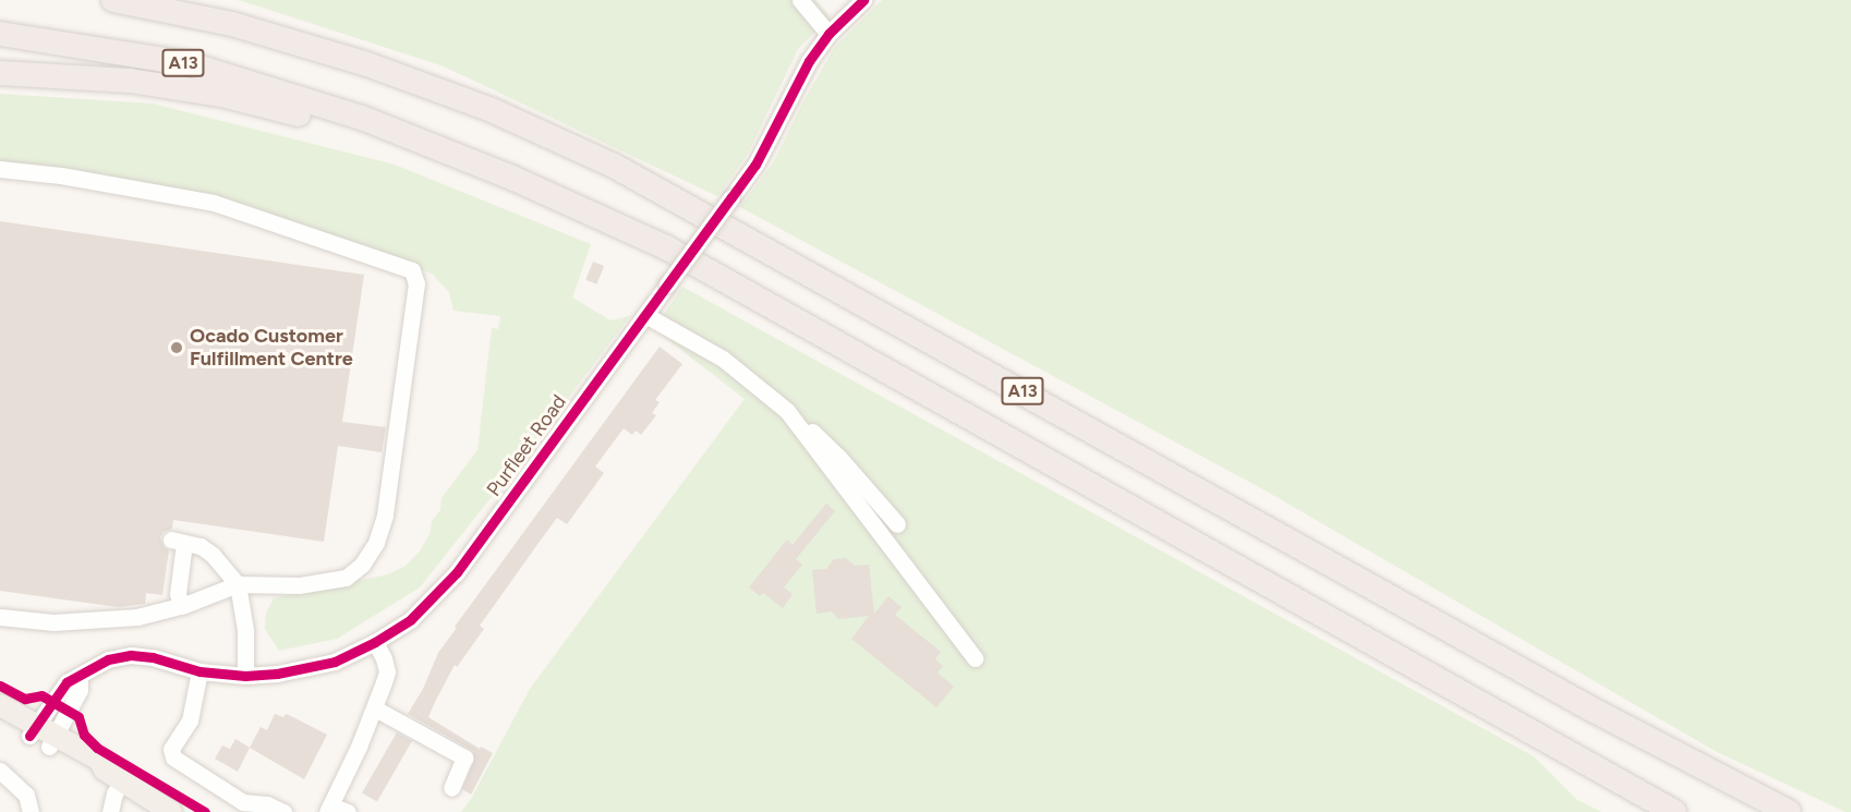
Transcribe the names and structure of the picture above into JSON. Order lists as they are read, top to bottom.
{
  "streets": {
    "highway": ["A13"],
    "street": ["Purfleet Road"]
  },
  "places": ["Ocado Customer Fulfillment Centre"]
}
